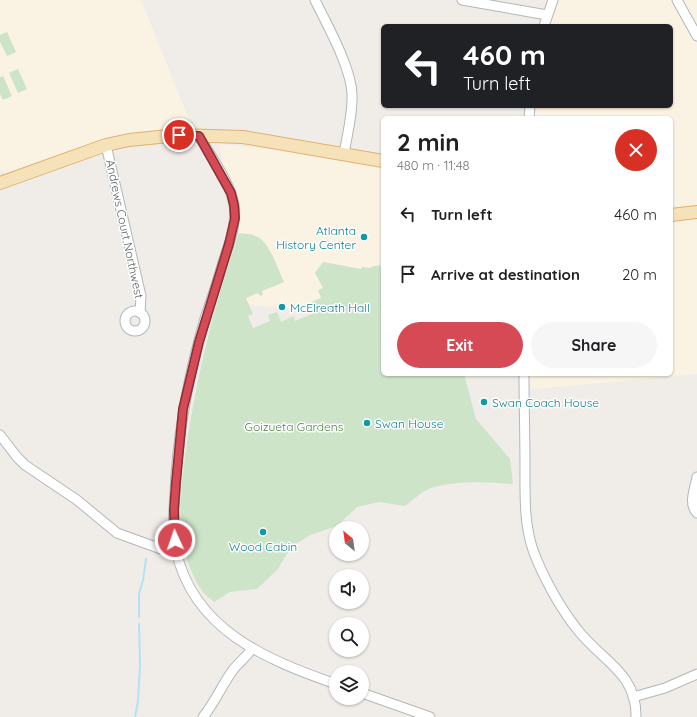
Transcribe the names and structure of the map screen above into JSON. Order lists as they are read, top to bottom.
{
  "streets": {
    "street": ["Andrews Court Northwest"]
  },
  "parks": ["Goizueta Gardens"],
  "places": [
    "Atlanta History Center",
    "McElreath Hall",
    "Swan Coach House",
    "Swan House",
    "Wood Cabin"
  ],
  "north": "top left",
  "page": {
    "turn": ["460 m", "Turn left"],
    "heading": ["2 min", "480 m · 11:48"],
    "list": [
      {
        "name": "Turn left",
        "value": "460 m"
      },
      {
        "name": "Arrive at destination",
        "value": "20 m"
      }
    ],
    "buttons": ["Exit", "Share"]
  }
}
